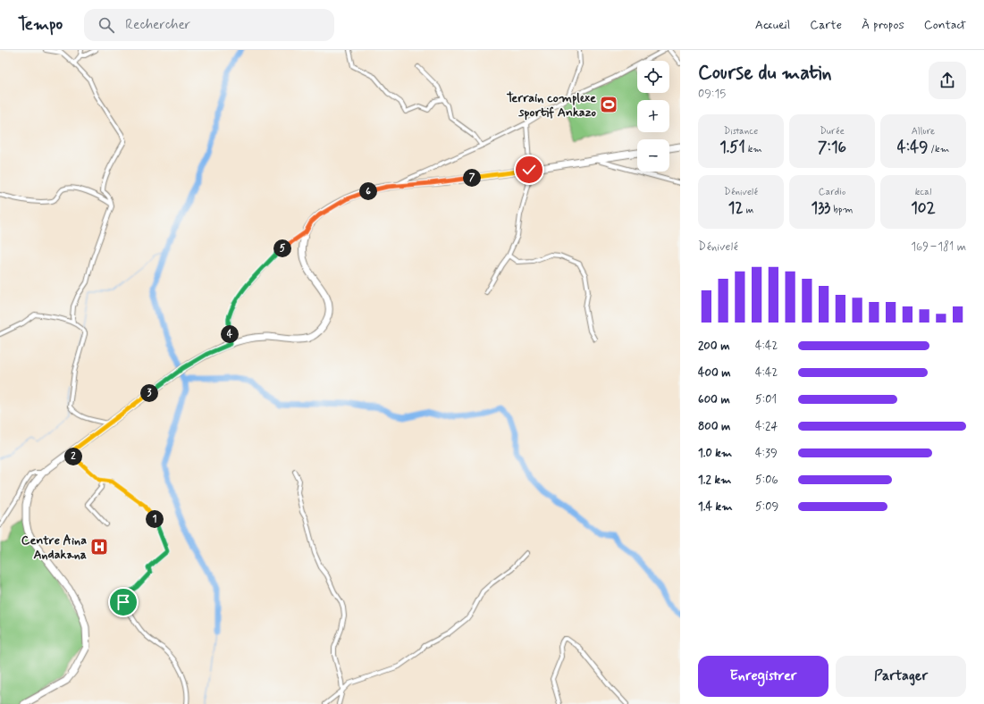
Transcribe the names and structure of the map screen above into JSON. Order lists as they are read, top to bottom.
{
  "places": {
    "sports": ["Terrain complexe sportif Ankazo"],
    "hospital": ["Centre Aina Andakana"]
  },
  "page": {
    "header": "Tempo",
    "search": "Rechercher",
    "nav": [
      "Accueil",
      "Carte",
      "À propos",
      "Contact"
    ],
    "heading": ["Course du matin", "09:15"],
    "map_buttons": ["+", "−"],
    "stats": [
      ["Distance", "1.51 km"],
      ["Durée", "7:16"],
      ["Allure", "4:49 /km"],
      ["Dénivelé", "12 m"],
      ["Cardio", "133 bpm"],
      ["kcal", "102"]
    ],
    "pins": [
      "7",
      "6",
      "5",
      "4",
      "3",
      "2",
      "1"
    ],
    "chart": ["Dénivelé", "169–181 m"],
    "list": [
      {
        "name": "200 m",
        "note": "4:42"
      },
      {
        "name": "400 m",
        "note": "4:42"
      },
      {
        "name": "600 m",
        "note": "5:01"
      },
      {
        "name": "800 m",
        "note": "4:24"
      },
      {
        "name": "1.0 km",
        "note": "4:39"
      },
      {
        "name": "1.2 km",
        "note": "5:06"
      },
      {
        "name": "1.4 km",
        "note": "5:09"
      }
    ],
    "buttons": ["Enregistrer", "Partager"]
  }
}
